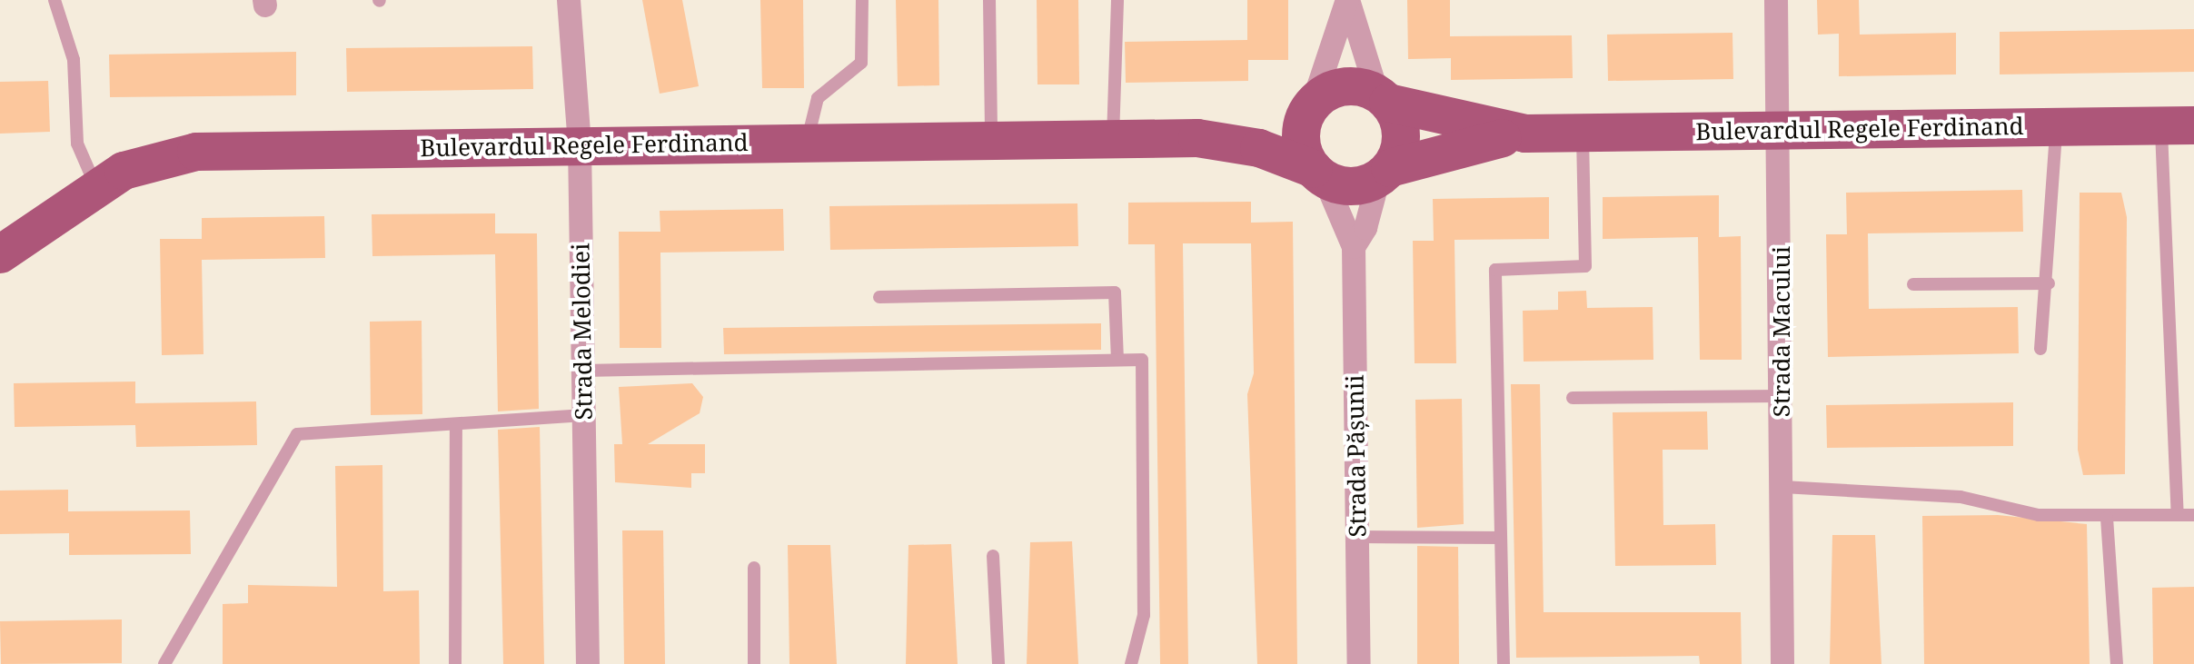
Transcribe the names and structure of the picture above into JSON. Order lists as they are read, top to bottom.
{
  "streets": {
    "main road": ["Bulevardul Regele Ferdinand"],
    "street": ["Strada Melodiei", "Strada Macului", "Strada Pășunii"]
  },
  "crossings": [
    ["Bulevardul Regele Ferdinand", "Strada Melodiei"],
    ["Bulevardul Regele Ferdinand", "Strada Macului"],
    ["Bulevardul Regele Ferdinand", "Strada Pășunii"]
  ]
}
